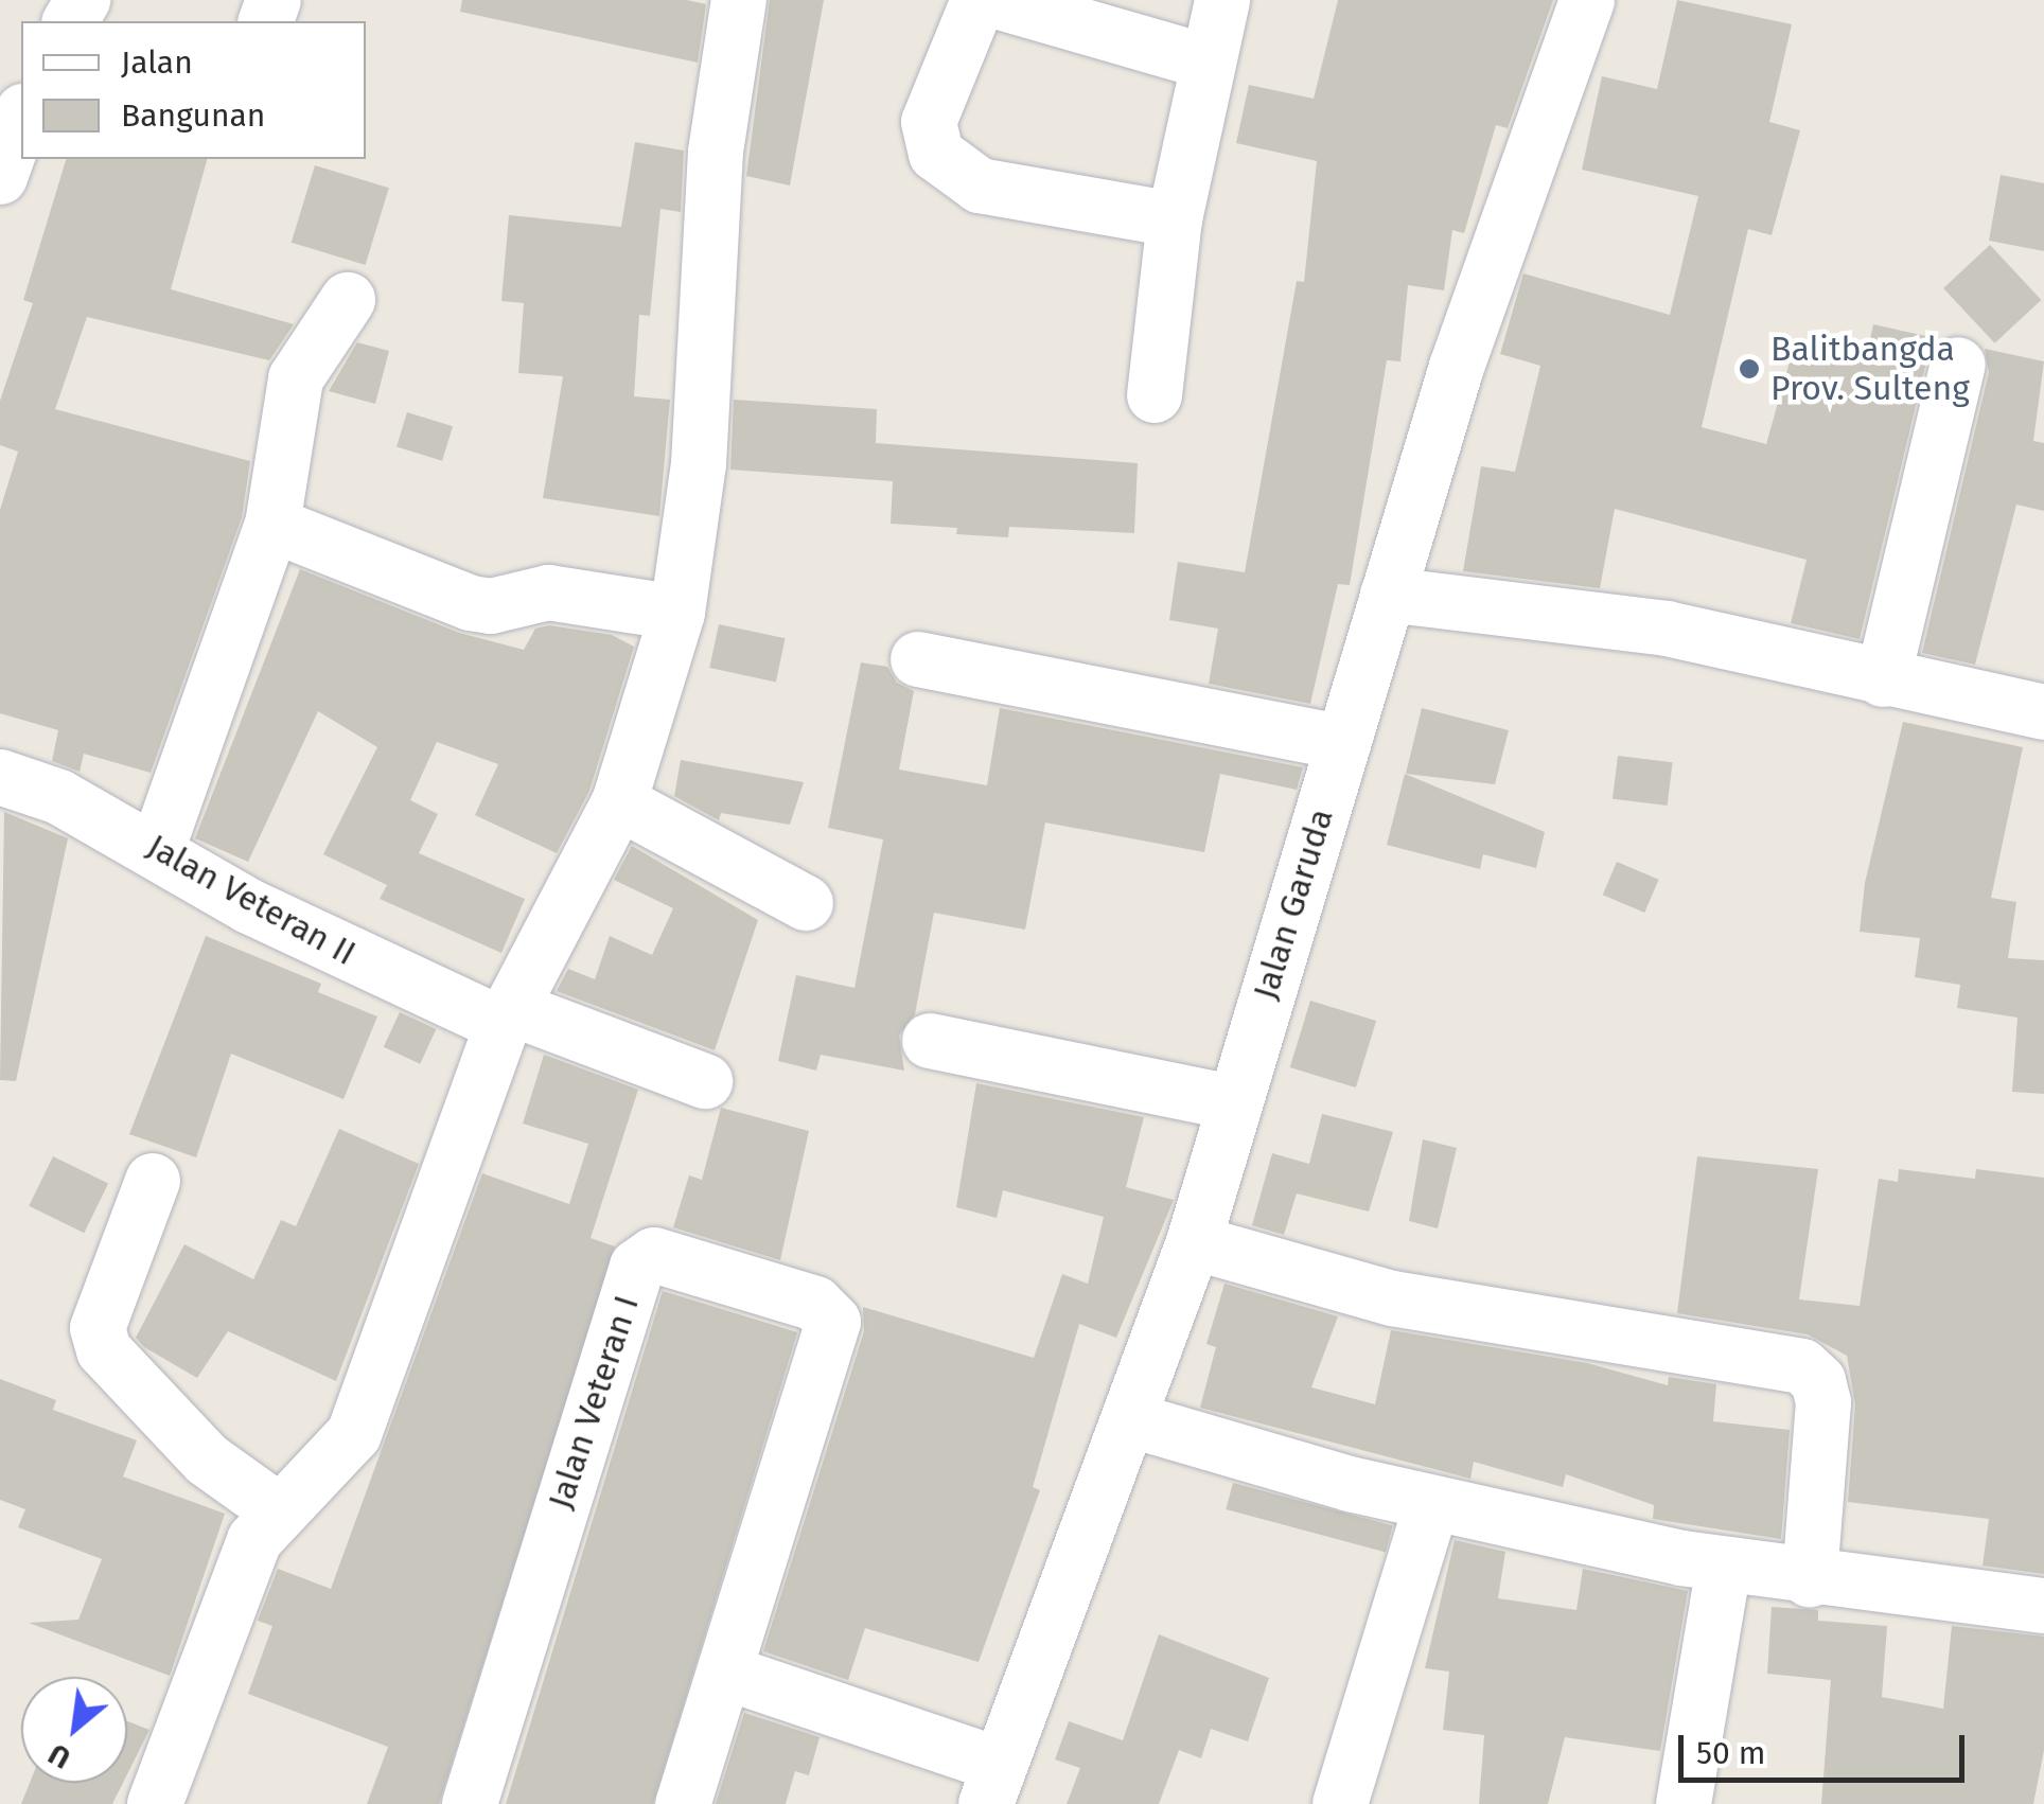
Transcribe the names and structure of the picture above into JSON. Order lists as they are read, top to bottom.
{
  "streets": {
    "street": ["Jalan Veteran II", "Jalan Garuda", "Jalan Veteran I"]
  },
  "places": ["Balitbangda Prov. Sulteng"],
  "legend": ["Jalan", "Bangunan"],
  "scale_bar": "50 m",
  "north": "bottom left"
}
